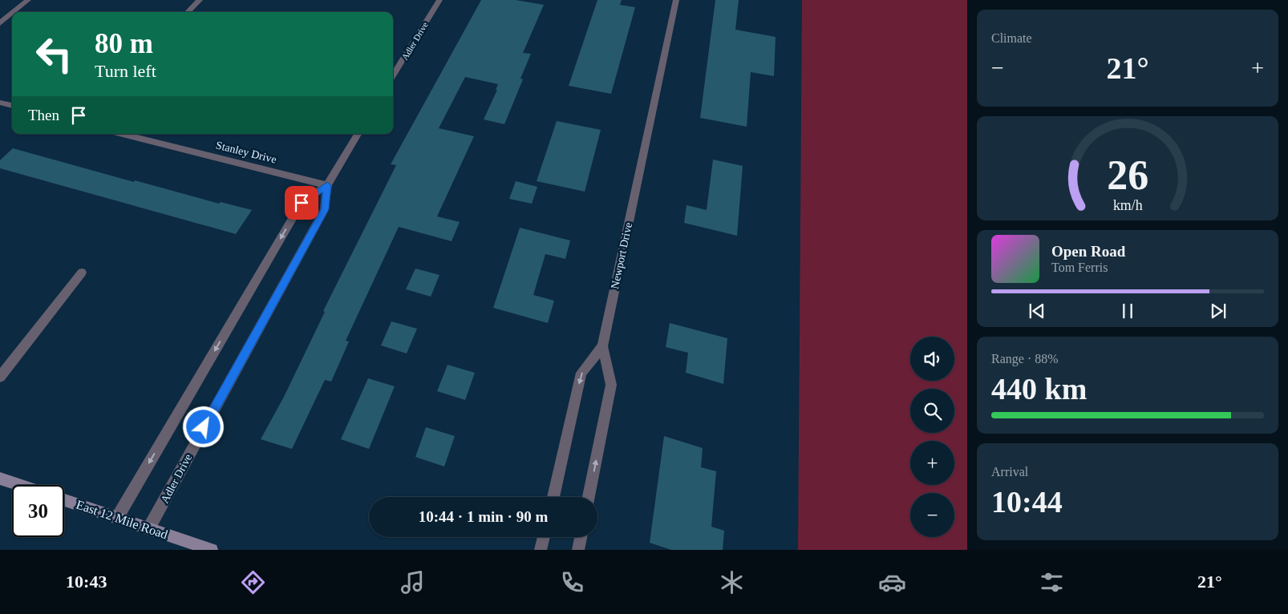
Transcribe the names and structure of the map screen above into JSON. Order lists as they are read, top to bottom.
{
  "streets": {
    "main road": ["East 12 Mile Road"],
    "street": ["Adler Drive", "Stanley Drive", "Newport Drive"]
  },
  "crossings": [
    ["Adler Drive", "Stanley Drive"],
    ["Adler Drive", "East 12 Mile Road"]
  ],
  "page": {
    "tile": [
      "Climate",
      ["Range · 88%", "440 km"],
      ["Arrival", "10:44"]
    ],
    "turn": ["80 m", "Turn left"],
    "heat": ["−", "21°", "+"],
    "then": "Then",
    "song": ["Open Road", "Tom Ferris"],
    "map_buttons": ["+", "−"],
    "limit": "30",
    "trip": "10:44 · 1 min · 90 m",
    "tabs": ["10:43", "21°"],
    "gauge": ["26", "km/h"]
  }
}
